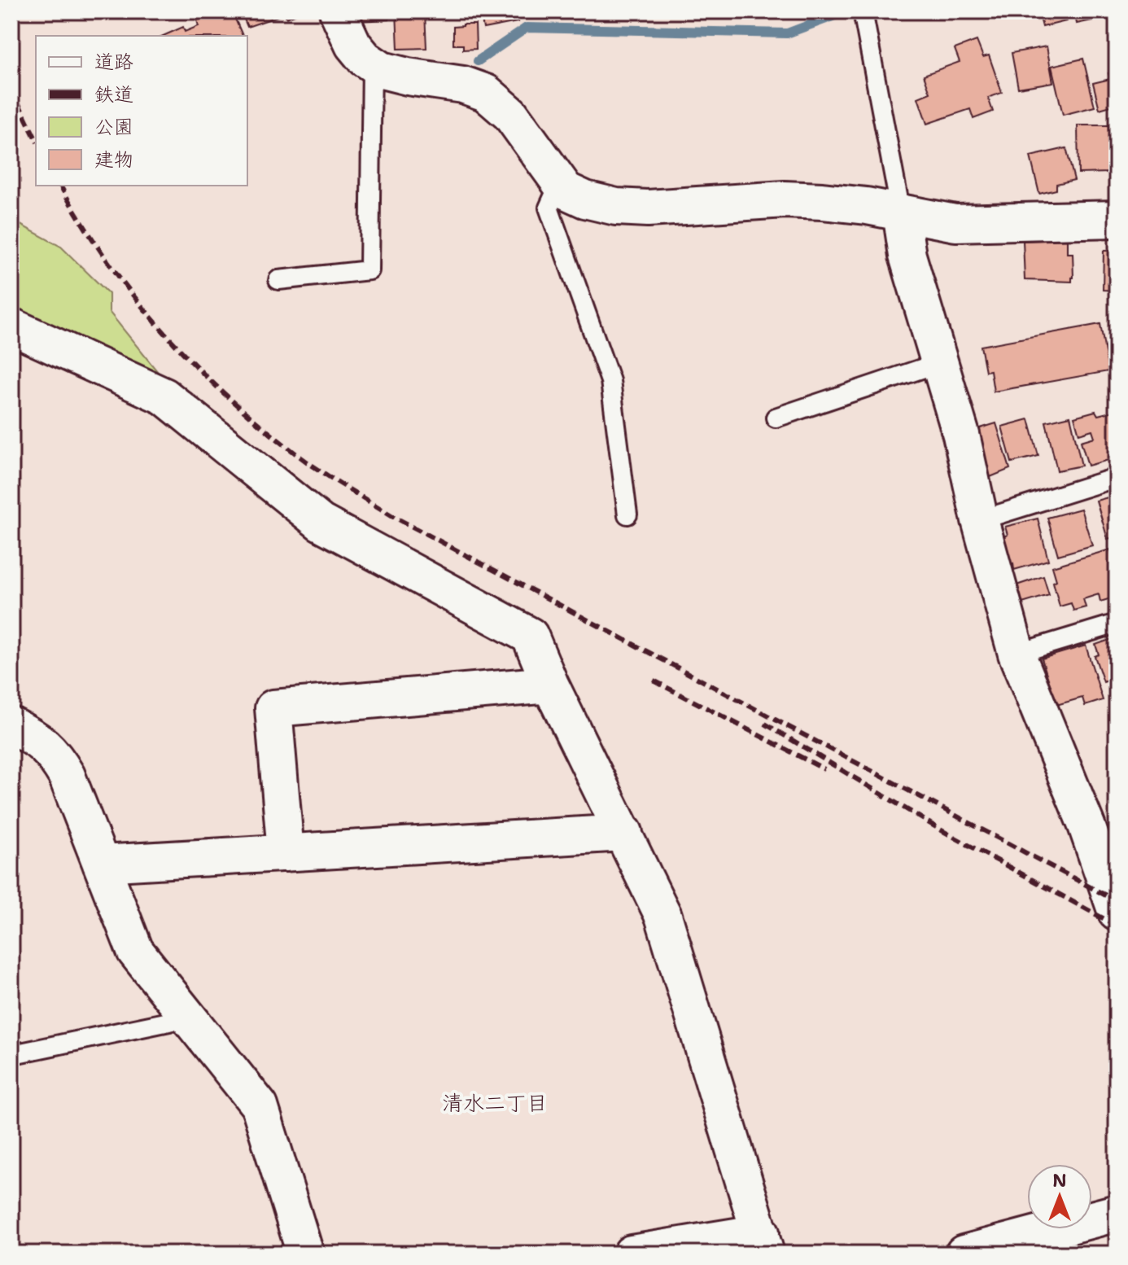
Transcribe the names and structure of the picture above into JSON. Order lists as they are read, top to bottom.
{
  "districts": ["清水二丁目"],
  "legend": [
    "道路",
    "鉄道",
    "公園",
    "建物"
  ],
  "north": "top"
}
